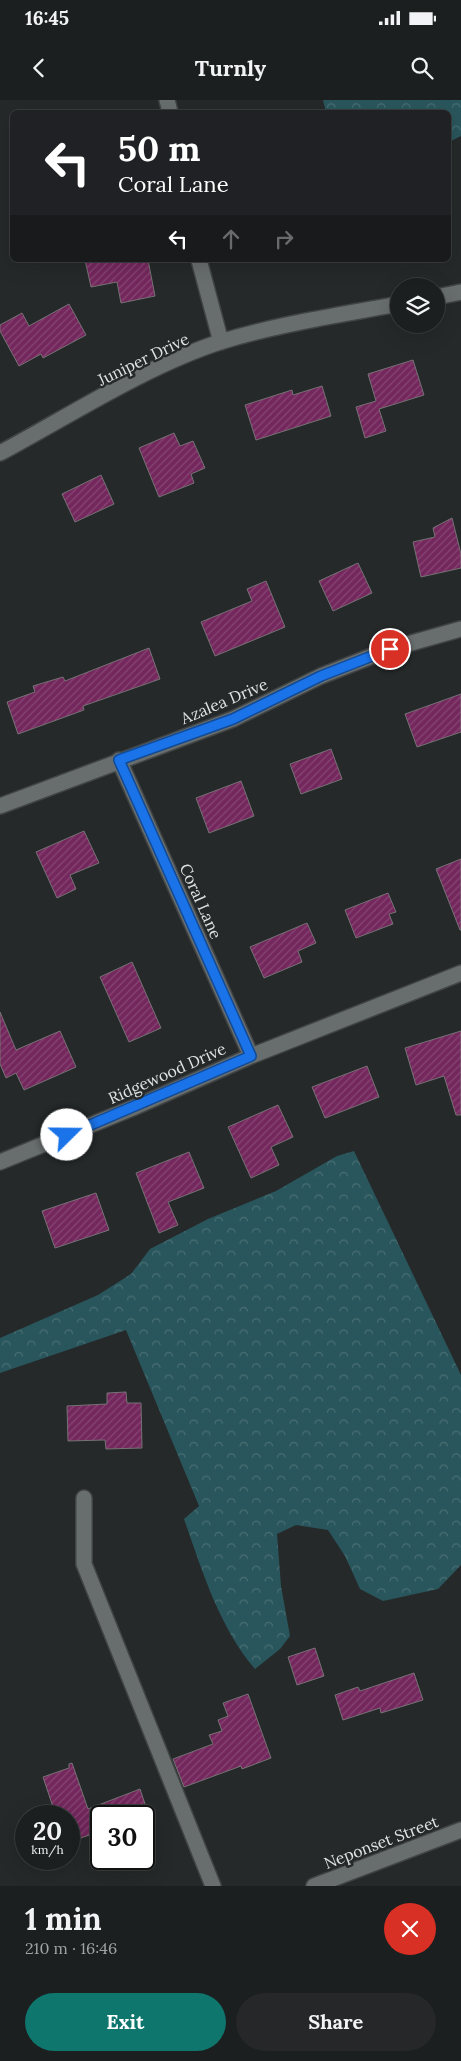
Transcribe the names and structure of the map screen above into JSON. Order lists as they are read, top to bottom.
{
  "streets": {
    "street": [
      "Juniper Drive",
      "Azalea Drive",
      "Coral Lane",
      "Ridgewood Drive",
      "Neponset Street"
    ]
  },
  "crossings": [
    ["Azalea Drive", "Coral Lane"],
    ["Coral Lane", "Ridgewood Drive"]
  ],
  "page": {
    "status": "16:45",
    "header": "Turnly",
    "turn": ["50 m", "Coral Lane"],
    "speed": "20 km/h",
    "limit": "30",
    "heading": ["1 min", "210 m · 16:46"],
    "buttons": ["Exit", "Share"]
  }
}
